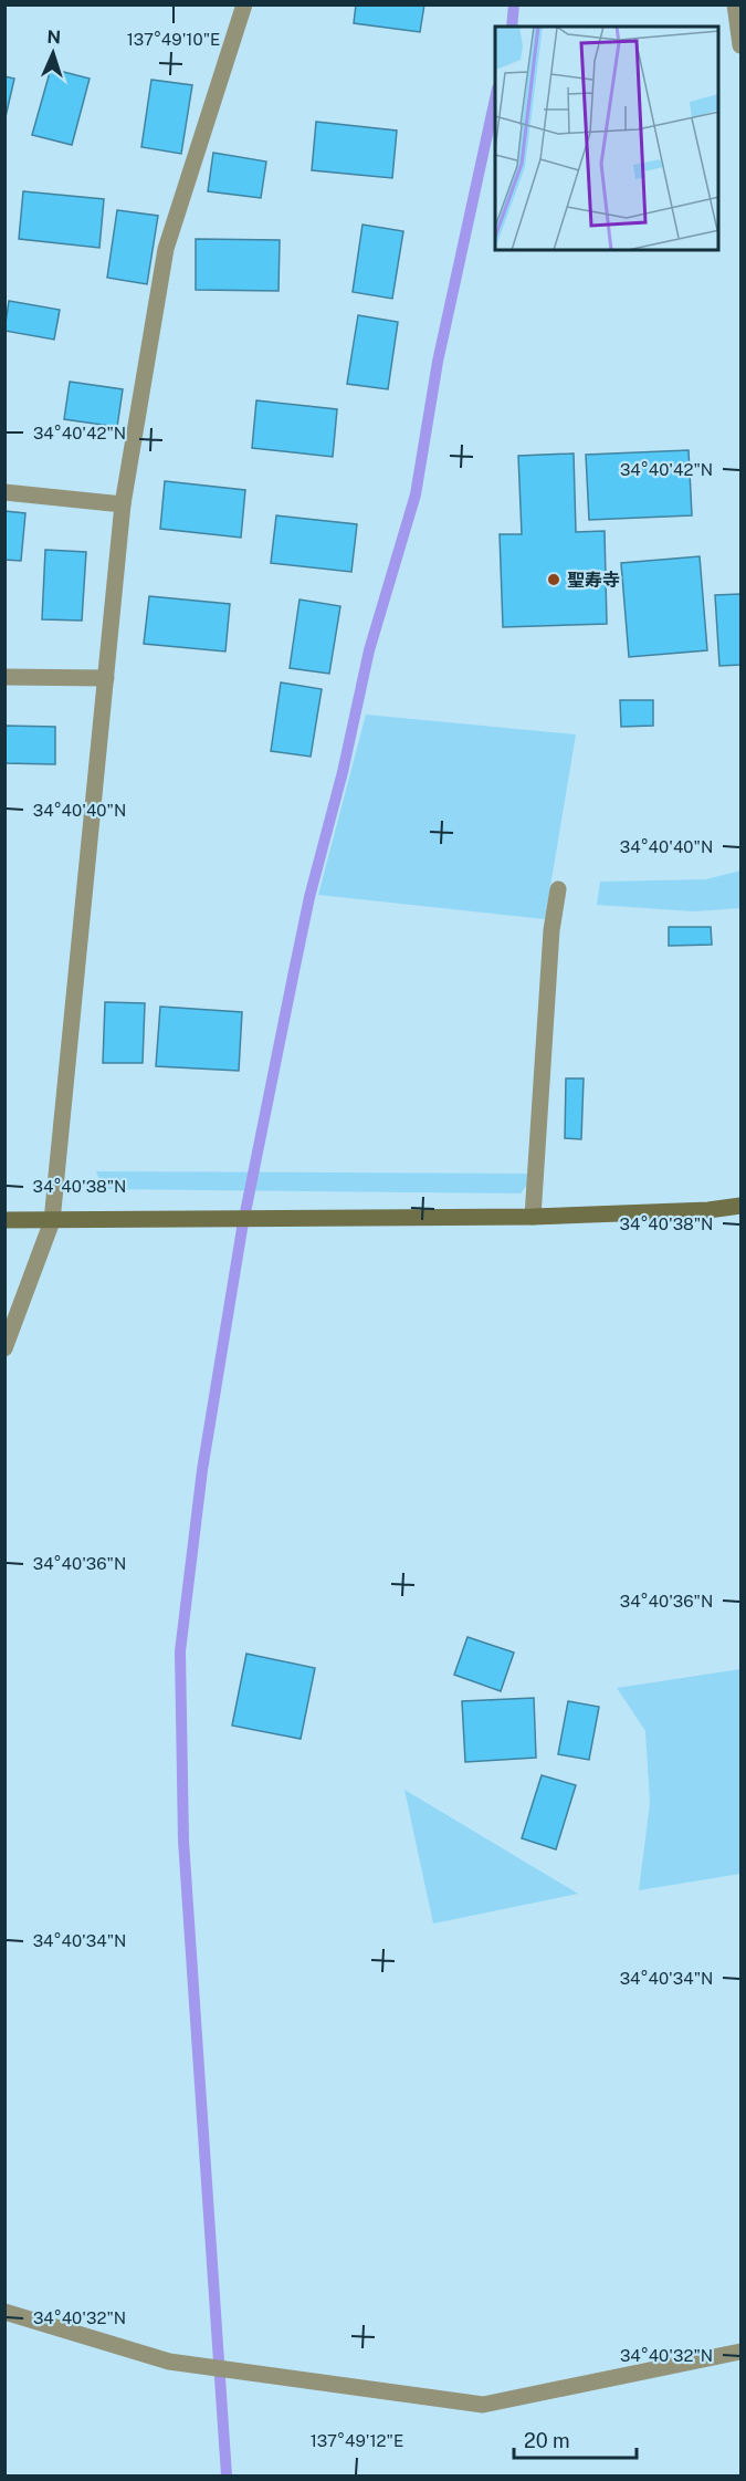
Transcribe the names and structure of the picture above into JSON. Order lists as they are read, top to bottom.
{
  "places": ["聖寿寺"],
  "scale_bar": "20 m",
  "north": "top",
  "coordinates": [
    "137°49'10\"E",
    "34°40'42\"N",
    "34°40'40\"N",
    "34°40'38\"N",
    "34°40'36\"N",
    "34°40'34\"N",
    "34°40'32\"N",
    "137°49'12\"E"
  ]
}
